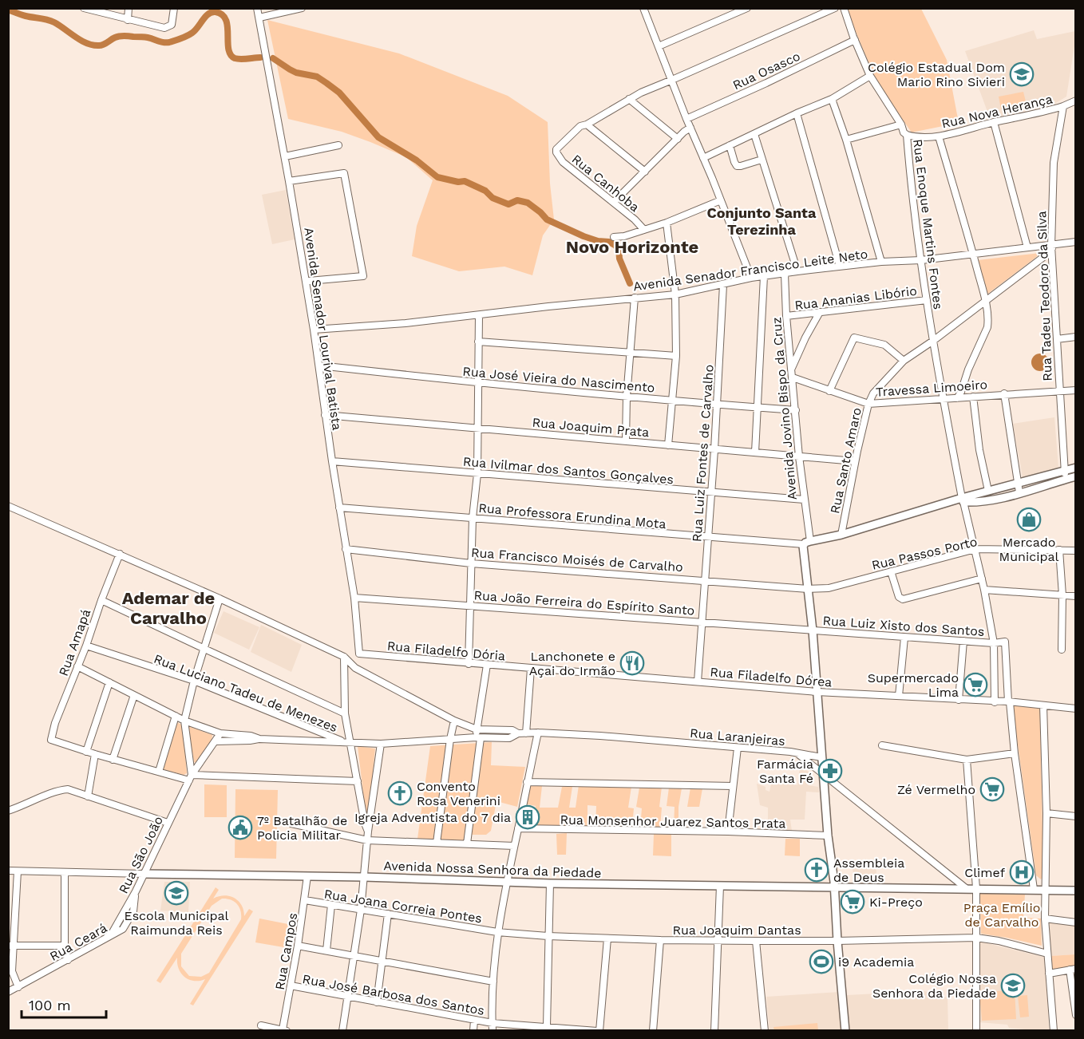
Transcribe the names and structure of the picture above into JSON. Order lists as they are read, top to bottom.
{
  "streets": {
    "main road": ["Avenida Jovino Bispo da Cruz", "Avenida Nossa Senhora da Piedade"],
    "street": [
      "Rua Osasco",
      "Rua Nova Herança",
      "Rua Canhoba",
      "Rua Enoque Martins Fontes",
      "Avenida Senador Francisco Leite Neto",
      "Rua Tadeu Teodoro da Silva",
      "Rua Ananias Libório",
      "Avenida Senador Lourival Batista",
      "Rua José Vieira do Nascimento",
      "Travessa Limoeiro",
      "Rua Joaquim Prata",
      "Rua Luiz Fontes de Carvalho",
      "Rua Santo Amaro",
      "Rua Ivilmar dos Santos Gonçalves",
      "Rua Professora Erundina Mota",
      "Rua Passos Porto",
      "Rua Francisco Moisés de Carvalho",
      "Rua João Ferreira do Espírito Santo",
      "Rua Luiz Xisto dos Santos",
      "Rua Amapá",
      "Rua Filadelfo Dória",
      "Rua Filadelfo Dórea",
      "Rua Luciano Tadeu de Menezes",
      "Rua Laranjeiras",
      "Rua Monsenhor Juarez Santos Prata",
      "Rua São João",
      "Rua Joana Correia Pontes",
      "Rua Joaquim Dantas",
      "Rua Ceará",
      "Rua Campos",
      "Rua José Barbosa dos Santos"
    ]
  },
  "crossings": [
    ["Rua Osasco", "Rua Enoque Martins Fontes"],
    ["Rua Nova Herança", "Rua Enoque Martins Fontes"],
    ["Rua Nova Herança", "Rua Tadeu Teodoro da Silva"],
    ["Rua Enoque Martins Fontes", "Avenida Senador Francisco Leite Neto"],
    ["Rua Enoque Martins Fontes", "Rua Ananias Libório"],
    ["Rua Enoque Martins Fontes", "Travessa Limoeiro"],
    ["Rua Enoque Martins Fontes", "Rua Santo Amaro"],
    ["Rua Enoque Martins Fontes", "Rua Passos Porto"],
    ["Rua Enoque Martins Fontes", "Rua Luiz Xisto dos Santos"],
    ["Rua Enoque Martins Fontes", "Rua Filadelfo Dórea"],
    ["Avenida Senador Francisco Leite Neto", "Rua Tadeu Teodoro da Silva"],
    ["Avenida Senador Francisco Leite Neto", "Avenida Senador Lourival Batista"],
    ["Avenida Senador Francisco Leite Neto", "Avenida Jovino Bispo da Cruz"],
    ["Avenida Senador Francisco Leite Neto", "Rua Luiz Fontes de Carvalho"],
    ["Avenida Senador Francisco Leite Neto", "Rua Santo Amaro"],
    ["Rua Tadeu Teodoro da Silva", "Travessa Limoeiro"],
    ["Rua Tadeu Teodoro da Silva", "Rua Santo Amaro"],
    ["Rua Ananias Libório", "Avenida Jovino Bispo da Cruz"],
    ["Avenida Senador Lourival Batista", "Rua José Vieira do Nascimento"],
    ["Avenida Senador Lourival Batista", "Rua Joaquim Prata"],
    ["Avenida Senador Lourival Batista", "Rua Ivilmar dos Santos Gonçalves"],
    ["Avenida Senador Lourival Batista", "Rua Professora Erundina Mota"],
    ["Avenida Senador Lourival Batista", "Rua Francisco Moisés de Carvalho"],
    ["Avenida Senador Lourival Batista", "Rua João Ferreira do Espírito Santo"],
    ["Avenida Senador Lourival Batista", "Rua Filadelfo Dória"],
    ["Rua José Vieira do Nascimento", "Avenida Jovino Bispo da Cruz"],
    ["Rua José Vieira do Nascimento", "Rua Luiz Fontes de Carvalho"],
    ["Travessa Limoeiro", "Avenida Jovino Bispo da Cruz"],
    ["Travessa Limoeiro", "Rua Santo Amaro"],
    ["Avenida Jovino Bispo da Cruz", "Rua Joaquim Prata"],
    ["Avenida Jovino Bispo da Cruz", "Rua Ivilmar dos Santos Gonçalves"],
    ["Avenida Jovino Bispo da Cruz", "Rua Professora Erundina Mota"],
    ["Avenida Jovino Bispo da Cruz", "Rua Passos Porto"],
    ["Avenida Jovino Bispo da Cruz", "Rua Francisco Moisés de Carvalho"],
    ["Avenida Jovino Bispo da Cruz", "Rua João Ferreira do Espírito Santo"],
    ["Avenida Jovino Bispo da Cruz", "Rua Luiz Xisto dos Santos"],
    ["Avenida Jovino Bispo da Cruz", "Rua Filadelfo Dórea"],
    ["Avenida Jovino Bispo da Cruz", "Rua Laranjeiras"],
    ["Avenida Jovino Bispo da Cruz", "Rua Monsenhor Juarez Santos Prata"],
    ["Avenida Jovino Bispo da Cruz", "Avenida Nossa Senhora da Piedade"],
    ["Avenida Jovino Bispo da Cruz", "Rua Joaquim Dantas"],
    ["Rua Joaquim Prata", "Rua Luiz Fontes de Carvalho"],
    ["Rua Joaquim Prata", "Rua Santo Amaro"],
    ["Rua Luiz Fontes de Carvalho", "Rua Ivilmar dos Santos Gonçalves"],
    ["Rua Luiz Fontes de Carvalho", "Rua Professora Erundina Mota"],
    ["Rua Luiz Fontes de Carvalho", "Rua Francisco Moisés de Carvalho"],
    ["Rua Luiz Fontes de Carvalho", "Rua João Ferreira do Espírito Santo"],
    ["Rua Luiz Fontes de Carvalho", "Rua Filadelfo Dórea"],
    ["Rua Passos Porto", "Rua Francisco Moisés de Carvalho"],
    ["Rua João Ferreira do Espírito Santo", "Rua Luiz Xisto dos Santos"],
    ["Rua Amapá", "Rua Luciano Tadeu de Menezes"],
    ["Rua Amapá", "Rua Laranjeiras"],
    ["Rua Filadelfo Dória", "Rua Filadelfo Dórea"],
    ["Rua Luciano Tadeu de Menezes", "Rua Laranjeiras"],
    ["Rua Laranjeiras", "Avenida Nossa Senhora da Piedade"],
    ["Rua São João", "Avenida Nossa Senhora da Piedade"],
    ["Rua São João", "Rua Ceará"],
    ["Avenida Nossa Senhora da Piedade", "Rua Campos"],
    ["Rua Joana Correia Pontes", "Rua Joaquim Dantas"],
    ["Rua Joana Correia Pontes", "Rua Campos"],
    ["Rua Campos", "Rua José Barbosa dos Santos"]
  ],
  "districts": ["Conjunto Santa Terezinha", "Novo Horizonte", "Ademar de Carvalho"],
  "parks": ["Praça Emílio de Carvalho"],
  "places": {
    "school or university": ["Colégio Estadual Dom Mario Rino Sivieri", "Escola Municipal Raimunda Reis", "Colégio Nossa Senhora da Piedade"],
    "shop": ["Mercado Municipal"],
    "restaurant": ["Lanchonete e Açai do Irmão"],
    "supermarket": ["Supermercado Lima", "Zé Vermelho", "Ki-Preço"],
    "pharmacy": ["Farmácia Santa Fé"],
    "church": ["Convento Rosa Venerini", "Assembleia de Deus"],
    "building": ["Igreja Adventista do 7 dia"],
    "public building": ["7º Batalhão de Policia Militar"],
    "hospital": ["Climef"],
    "sports": ["i9 Academia"]
  },
  "scale_bar": "100 m"
}
